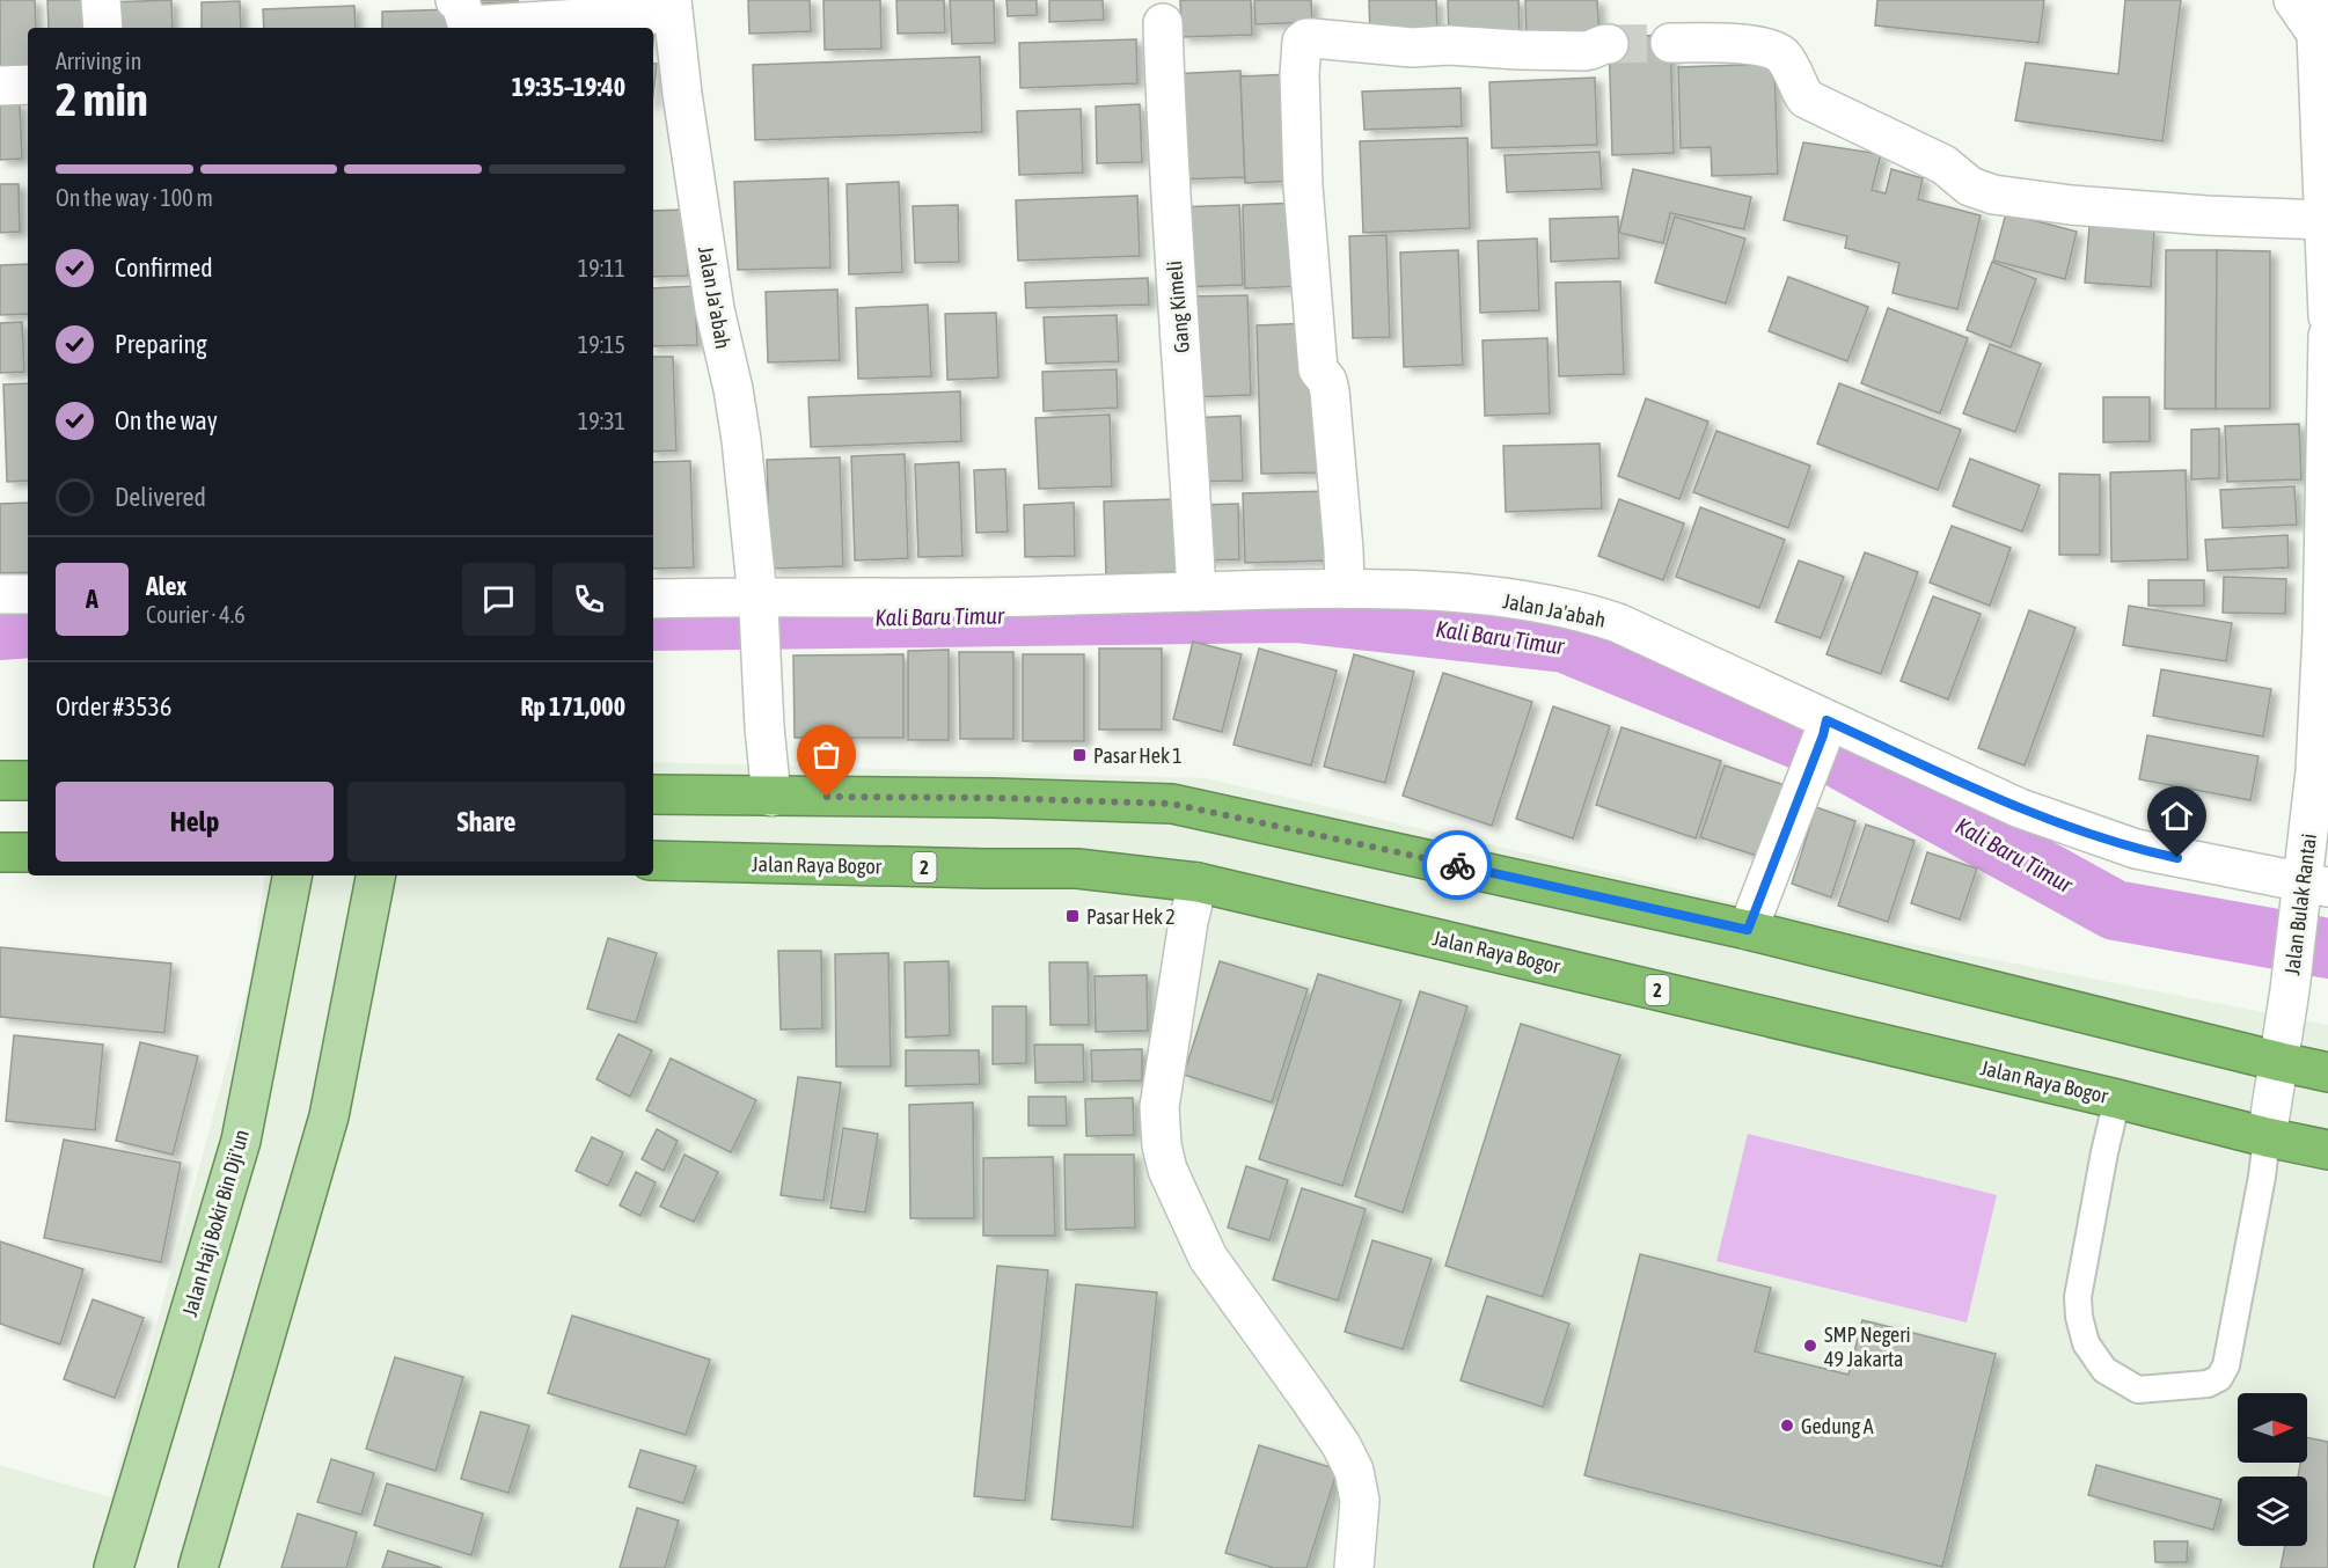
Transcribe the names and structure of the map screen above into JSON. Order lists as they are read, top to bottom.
{
  "streets": {
    "highway": ["Jalan Raya Bogor", "2"],
    "main road": ["Jalan Haji Bokir Bin Dji'un"],
    "street": ["Jalan Ja'abah", "Gang Kimeli", "Jalan Bulak Rantai"]
  },
  "crossings": [
    ["Jalan Ja'abah", "Gang Kimeli"],
    ["Jalan Ja'abah", "Jalan Bulak Rantai"],
    ["Jalan Raya Bogor", "Jalan Bulak Rantai"]
  ],
  "water": ["Kali Baru Timur"],
  "places": {
    "transit": ["Pasar Hek 1", "Pasar Hek 2"],
    "other": ["SMP Negeri 49 Jakarta", "Gedung A"]
  },
  "north": "right",
  "page": {
    "heading": ["2 min", "Arriving in", "19:35–19:40"],
    "panel": [
      "Alex",
      "Courier · 4.6",
      "Order #3536",
      "Rp 171,000"
    ],
    "bar": "On the way · 100 m",
    "list": [
      ["Confirmed", "19:11"],
      ["Preparing", "19:15"],
      ["On the way", "19:31"],
      "Delivered"
    ],
    "round": "A",
    "buttons": ["Help", "Share"]
  }
}
